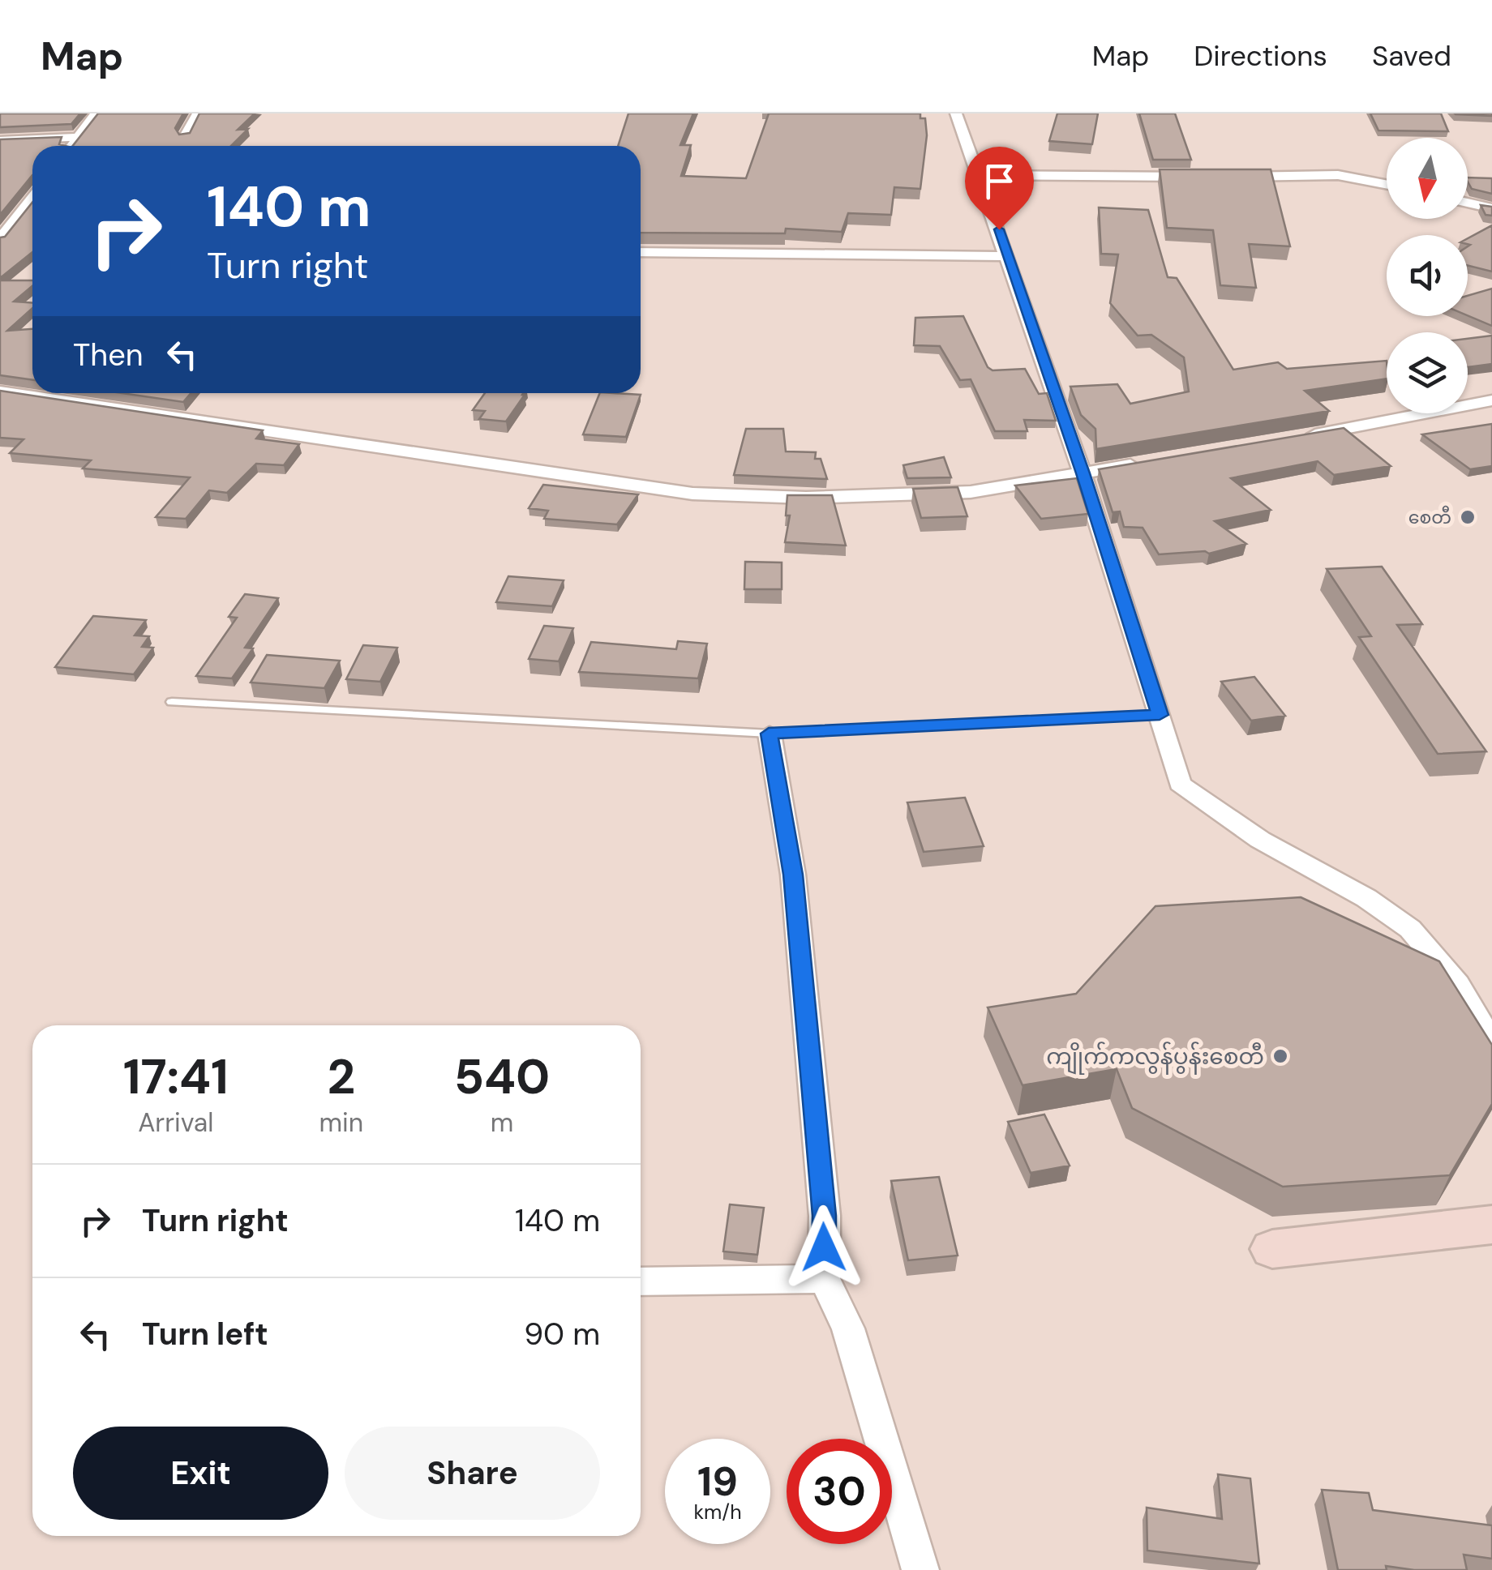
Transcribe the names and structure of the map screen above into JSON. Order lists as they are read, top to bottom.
{
  "places": ["စေတီ", "ကျိုက်ကလွန်ပွန်းစေတီ"],
  "north": "bottom",
  "page": {
    "header": "Map",
    "nav": ["Map", "Directions", "Saved"],
    "turn": ["140 m", "Turn right"],
    "then": "Then",
    "eta": [
      "17:41",
      "Arrival",
      "2",
      "min",
      "540",
      "m"
    ],
    "list": [
      {
        "name": "Turn right",
        "value": "140 m"
      },
      {
        "name": "Turn left",
        "value": "90 m"
      }
    ],
    "buttons": ["Exit", "Share"],
    "speed": "19 km/h",
    "limit": "30"
  }
}
